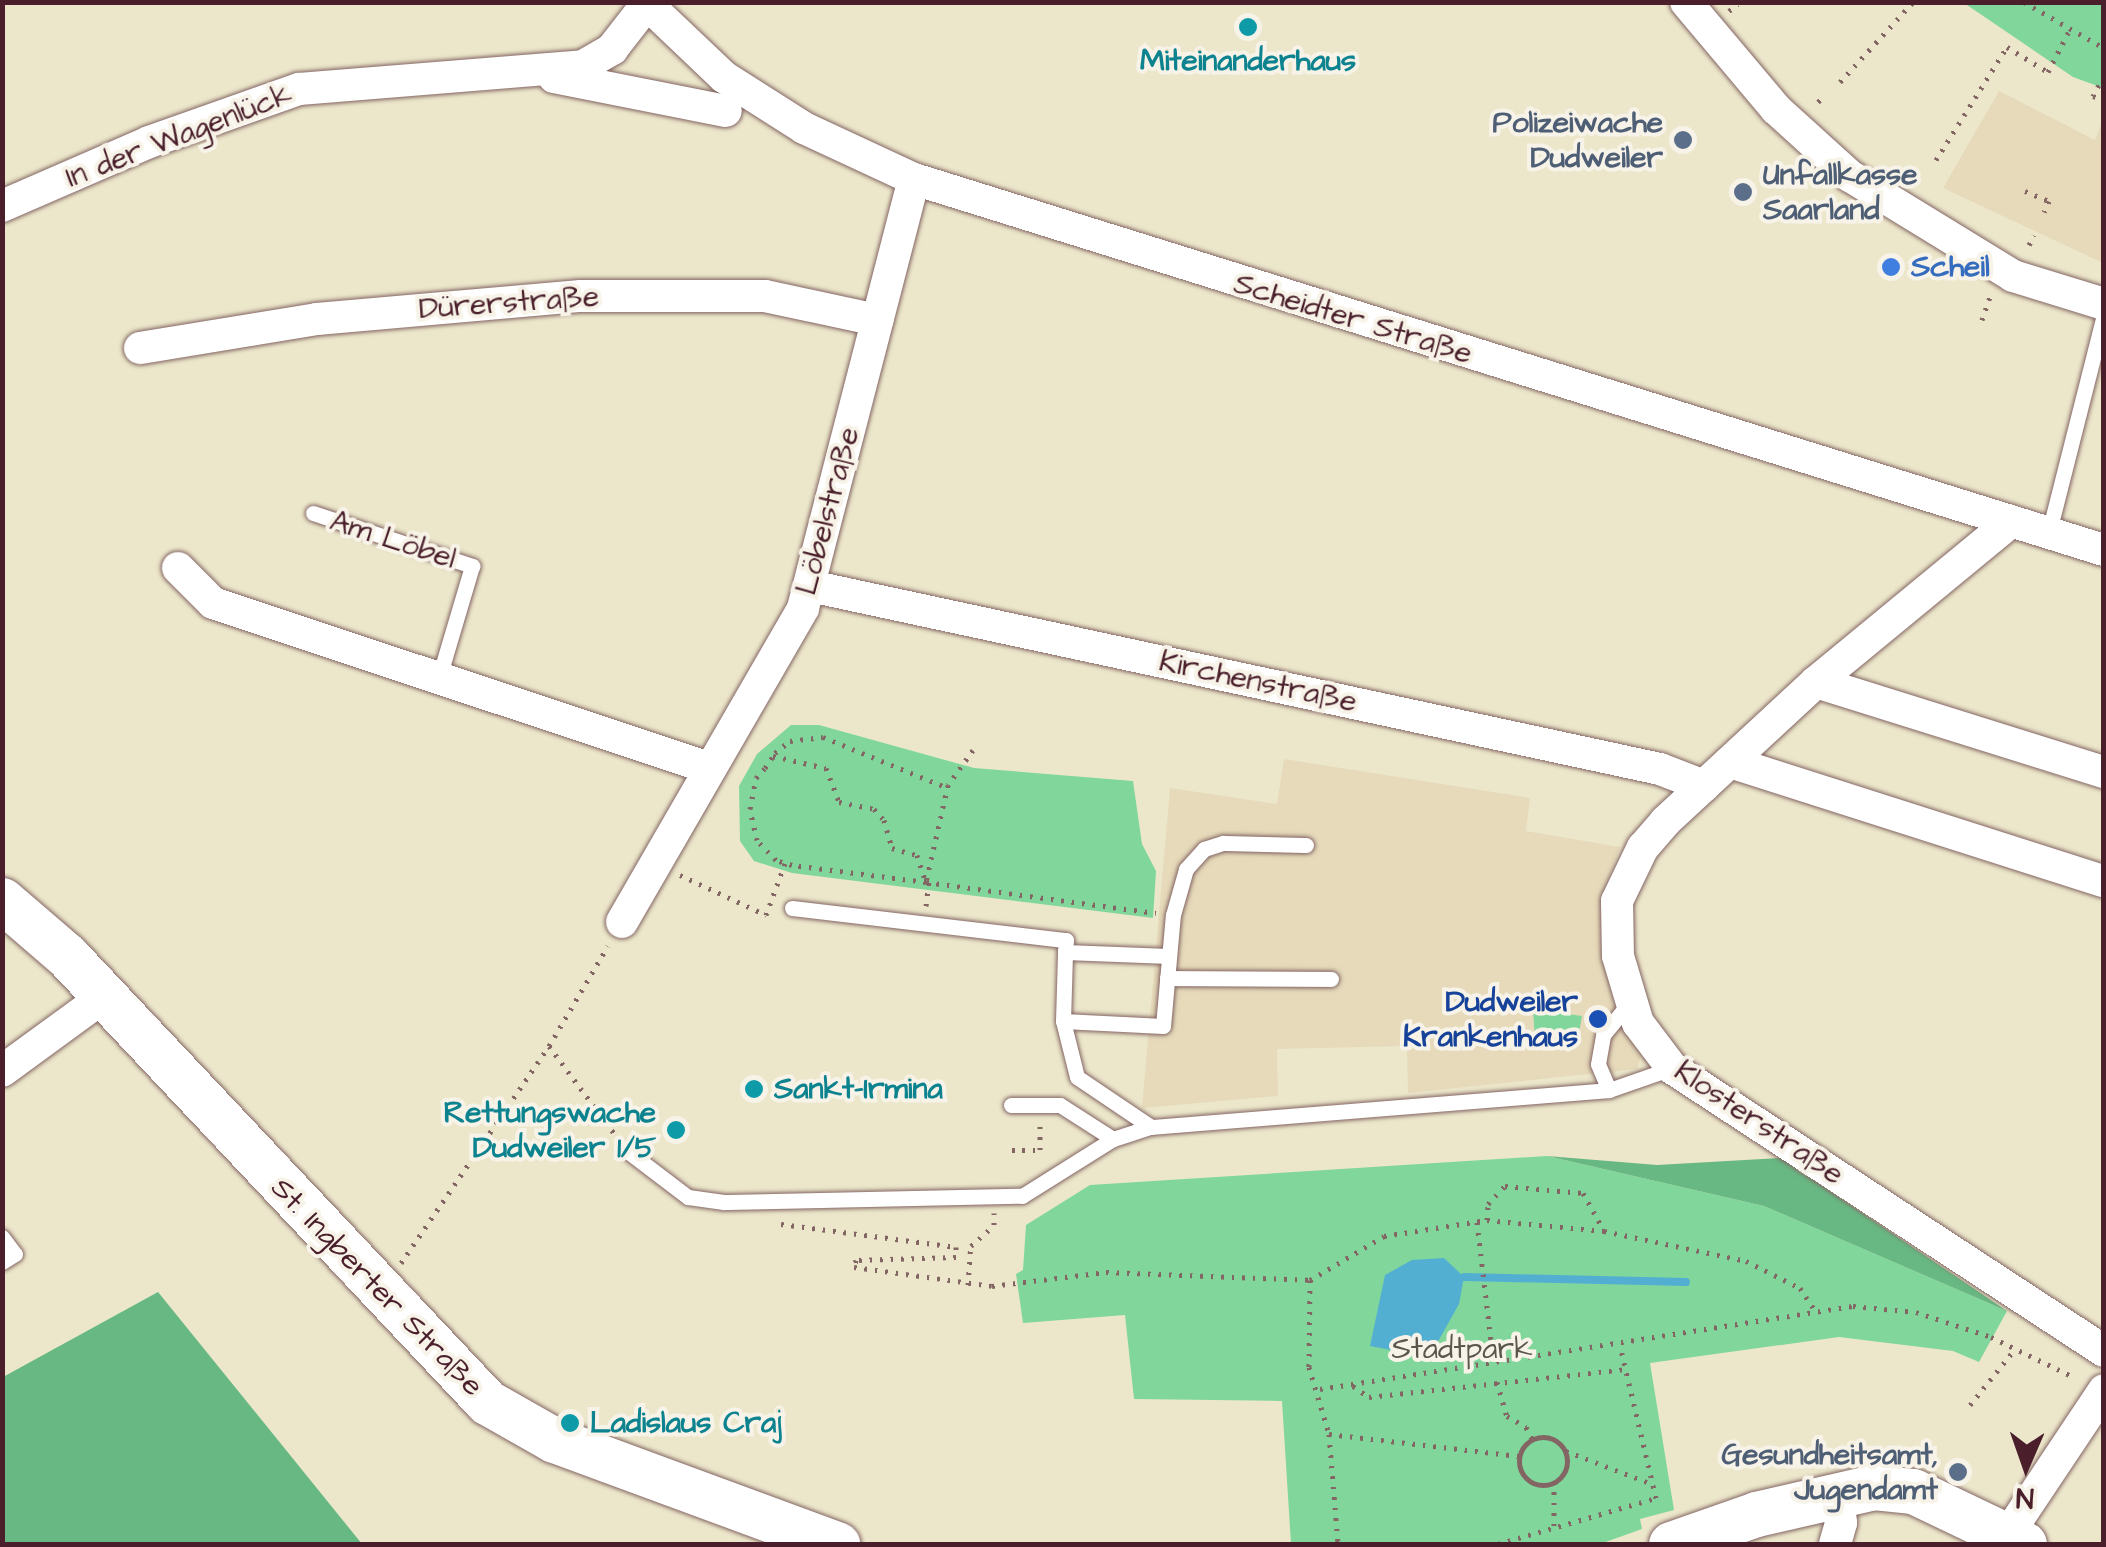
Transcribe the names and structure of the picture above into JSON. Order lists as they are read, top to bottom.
{
  "streets": {
    "main road": ["St. Ingberter Straße"],
    "street": [
      "In der Wagenlück",
      "Dürerstraße",
      "Scheidter Straße",
      "Löbelstraße",
      "Kirchenstraße",
      "Klosterstraße"
    ],
    "lane": ["Am Löbel"]
  },
  "crossings": [
    ["In der Wagenlück", "Scheidter Straße"],
    ["Dürerstraße", "Löbelstraße"],
    ["Scheidter Straße", "Löbelstraße"],
    ["Scheidter Straße", "Klosterstraße"],
    ["Löbelstraße", "Kirchenstraße"],
    ["Kirchenstraße", "Klosterstraße"]
  ],
  "parks": ["Stadtpark"],
  "places": [
    "Miteinanderhaus",
    "Polizeiwache Dudweiler",
    "Unfallkasse Saarland",
    "Scheil",
    "Dudweiler Krankenhaus",
    "Sankt-Irmina",
    "Rettungswache Dudweiler 1/5",
    "Ladislaus Craj",
    "Gesundheitsamt, Jugendamt"
  ],
  "north": "bottom"
}
